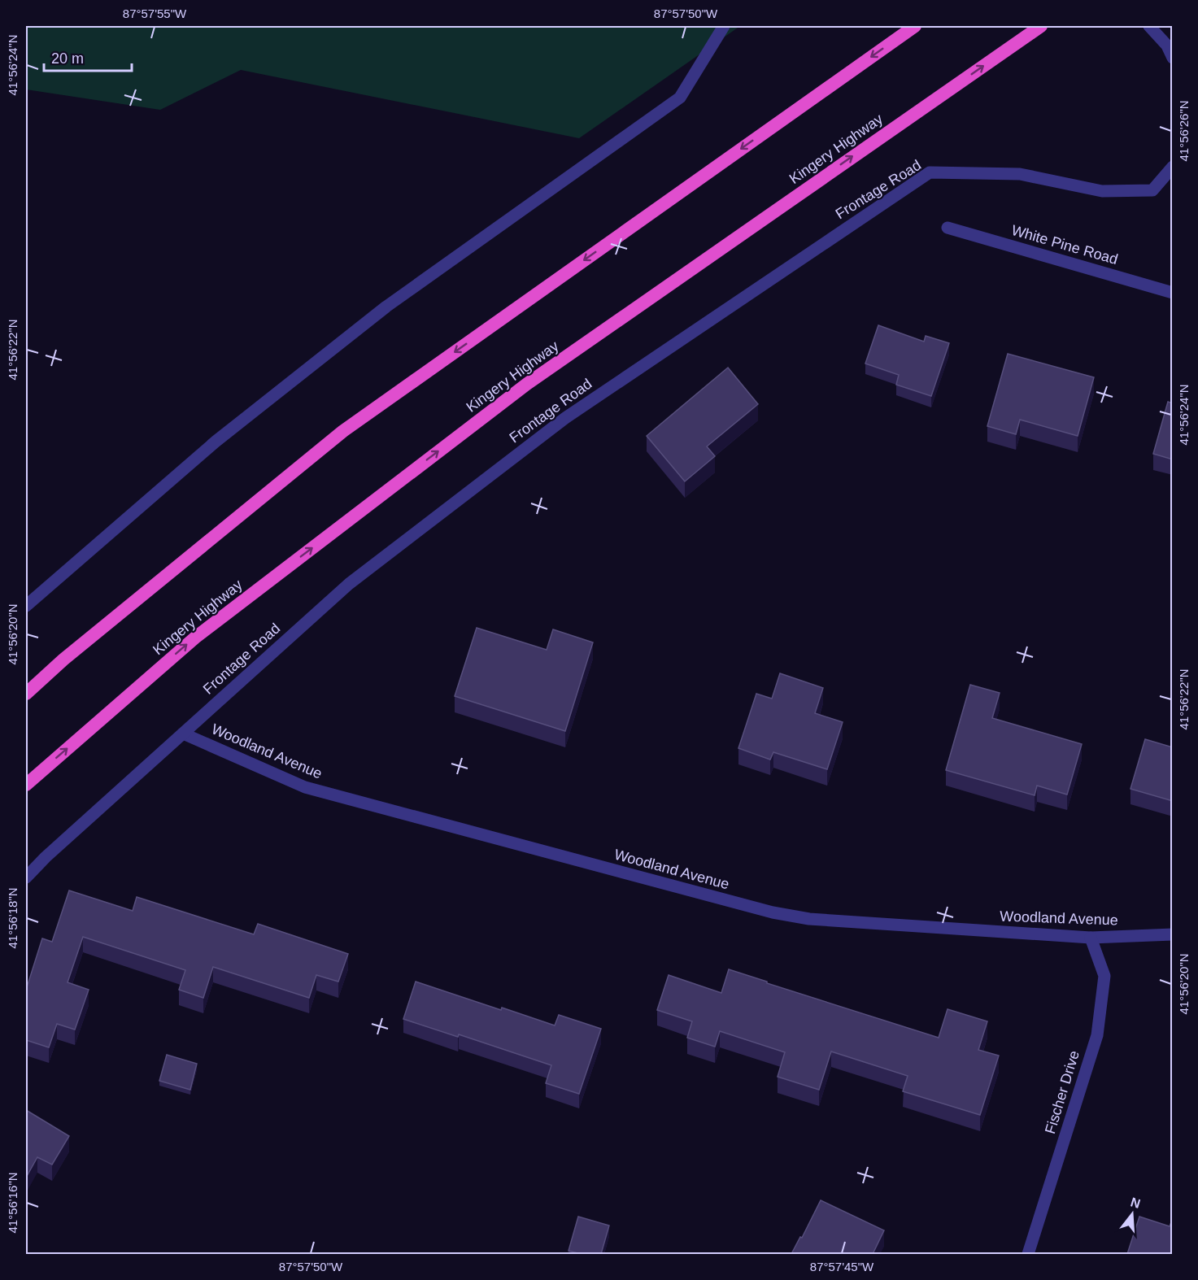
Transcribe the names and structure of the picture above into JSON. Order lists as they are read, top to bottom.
{
  "streets": {
    "highway": ["Kingery Highway"],
    "street": [
      "Frontage Road",
      "White Pine Road",
      "Woodland Avenue",
      "Fischer Drive"
    ]
  },
  "crossings": [
    ["Frontage Road", "Woodland Avenue"],
    ["Woodland Avenue", "Fischer Drive"]
  ],
  "scale_bar": "20 m",
  "north": "top",
  "coordinates": [
    "87°57'55\"W",
    "87°57'50\"W",
    "41°56'24\"N",
    "41°56'26\"N",
    "41°56'22\"N",
    "41°56'20\"N",
    "41°56'18\"N",
    "41°56'16\"N",
    "87°57'45\"W"
  ]
}
